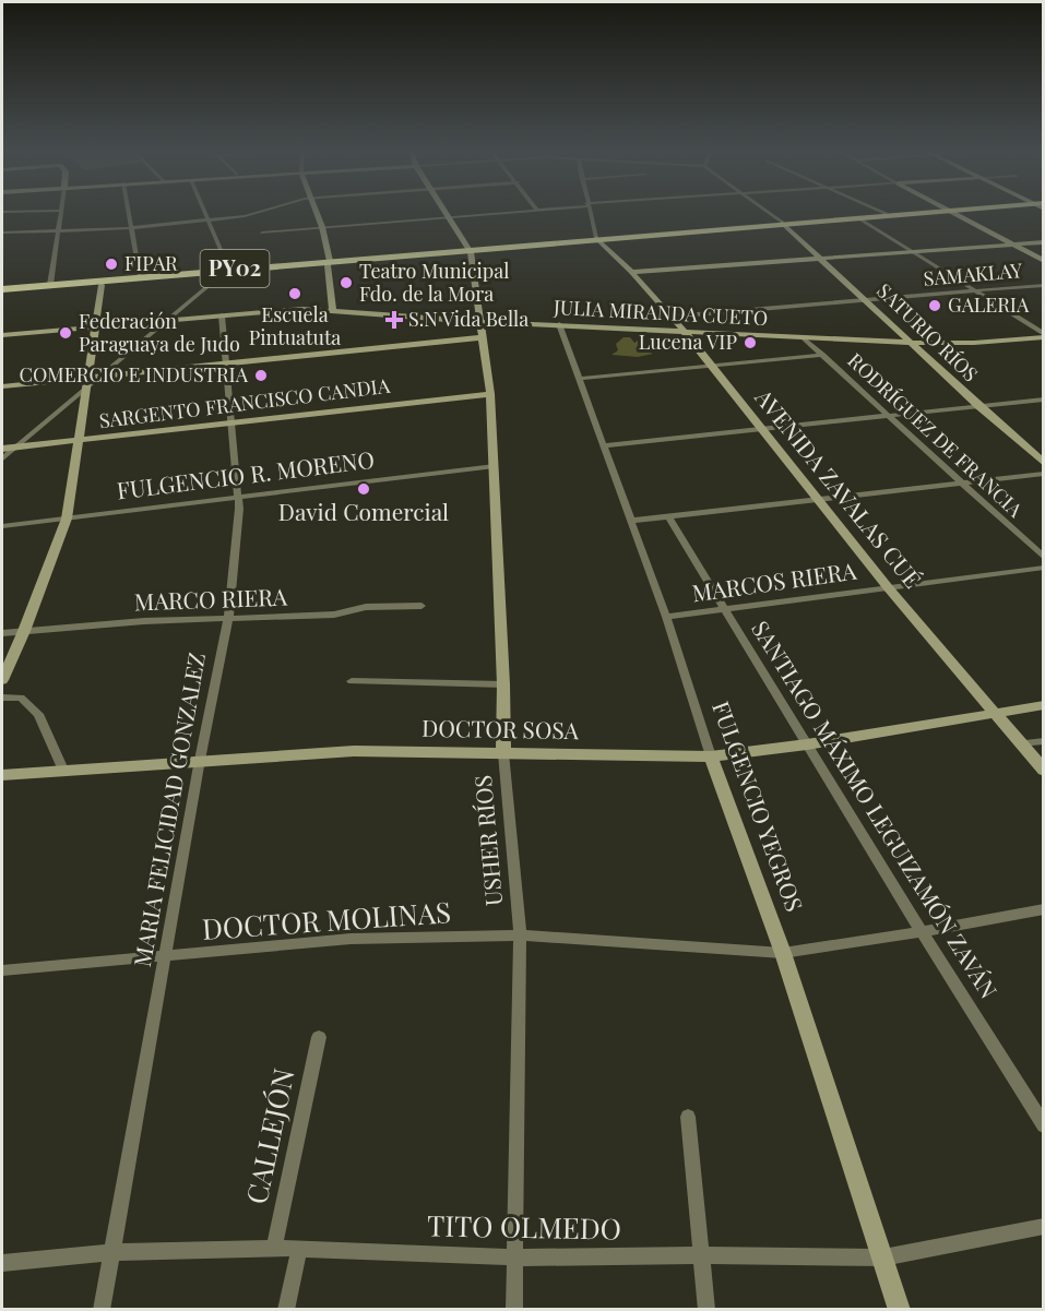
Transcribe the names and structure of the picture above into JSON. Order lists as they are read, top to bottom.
{
  "streets": {
    "highway": ["PY02"],
    "street": [
      "SAMAKLAY",
      "JULIA MIRANDA CUETO",
      "SATURIO RÍOS",
      "SARGENTO FRANCISCO CANDIA",
      "RODRÍGUEZ DE FRANCIA",
      "FULGENCIO R. MORENO",
      "AVENIDA ZAVALAS CUÉ",
      "MARCOS RIERA",
      "MARCO RIERA",
      "DOCTOR SOSA",
      "FULGENCIO YEGROS",
      "MARIA FELICIDAD GONZALEZ",
      "SANTIAGO MÁXIMO LEGUIZAMÓN ZAVÁN",
      "USHER RÍOS",
      "DOCTOR MOLINAS",
      "CALLEJÓN",
      "TITO OLMEDO"
    ]
  },
  "crossings": [
    ["PY02", "SATURIO RÍOS"],
    ["PY02", "AVENIDA ZAVALAS CUÉ"],
    ["PY02", "USHER RÍOS"],
    ["SAMAKLAY", "SATURIO RÍOS"],
    ["SAMAKLAY", "AVENIDA ZAVALAS CUÉ"],
    ["JULIA MIRANDA CUETO", "SATURIO RÍOS"],
    ["JULIA MIRANDA CUETO", "RODRÍGUEZ DE FRANCIA"],
    ["JULIA MIRANDA CUETO", "AVENIDA ZAVALAS CUÉ"],
    ["JULIA MIRANDA CUETO", "FULGENCIO YEGROS"],
    ["JULIA MIRANDA CUETO", "MARIA FELICIDAD GONZALEZ"],
    ["JULIA MIRANDA CUETO", "USHER RÍOS"],
    ["SARGENTO FRANCISCO CANDIA", "MARIA FELICIDAD GONZALEZ"],
    ["SARGENTO FRANCISCO CANDIA", "USHER RÍOS"],
    ["FULGENCIO R. MORENO", "MARIA FELICIDAD GONZALEZ"],
    ["FULGENCIO R. MORENO", "USHER RÍOS"],
    ["AVENIDA ZAVALAS CUÉ", "MARCOS RIERA"],
    ["AVENIDA ZAVALAS CUÉ", "DOCTOR SOSA"],
    ["MARCOS RIERA", "FULGENCIO YEGROS"],
    ["MARCOS RIERA", "SANTIAGO MÁXIMO LEGUIZAMÓN ZAVÁN"],
    ["MARCO RIERA", "MARIA FELICIDAD GONZALEZ"],
    ["DOCTOR SOSA", "FULGENCIO YEGROS"],
    ["DOCTOR SOSA", "MARIA FELICIDAD GONZALEZ"],
    ["DOCTOR SOSA", "SANTIAGO MÁXIMO LEGUIZAMÓN ZAVÁN"],
    ["DOCTOR SOSA", "USHER RÍOS"],
    ["FULGENCIO YEGROS", "DOCTOR MOLINAS"],
    ["FULGENCIO YEGROS", "TITO OLMEDO"],
    ["MARIA FELICIDAD GONZALEZ", "DOCTOR MOLINAS"],
    ["MARIA FELICIDAD GONZALEZ", "TITO OLMEDO"],
    ["SANTIAGO MÁXIMO LEGUIZAMÓN ZAVÁN", "DOCTOR MOLINAS"],
    ["USHER RÍOS", "DOCTOR MOLINAS"],
    ["USHER RÍOS", "TITO OLMEDO"],
    ["CALLEJÓN", "TITO OLMEDO"]
  ],
  "places": {
    "other": [
      "FIPAR",
      "Teatro Municipal Fdo. de la Mora",
      "Escuela Pintuatuta",
      "GALERIA",
      "Federación Paraguaya de Judo",
      "Lucena VIP",
      "COMERCIO E INDUSTRIA",
      "David Comercial"
    ],
    "health": ["S.N Vida Bella"]
  }
}
